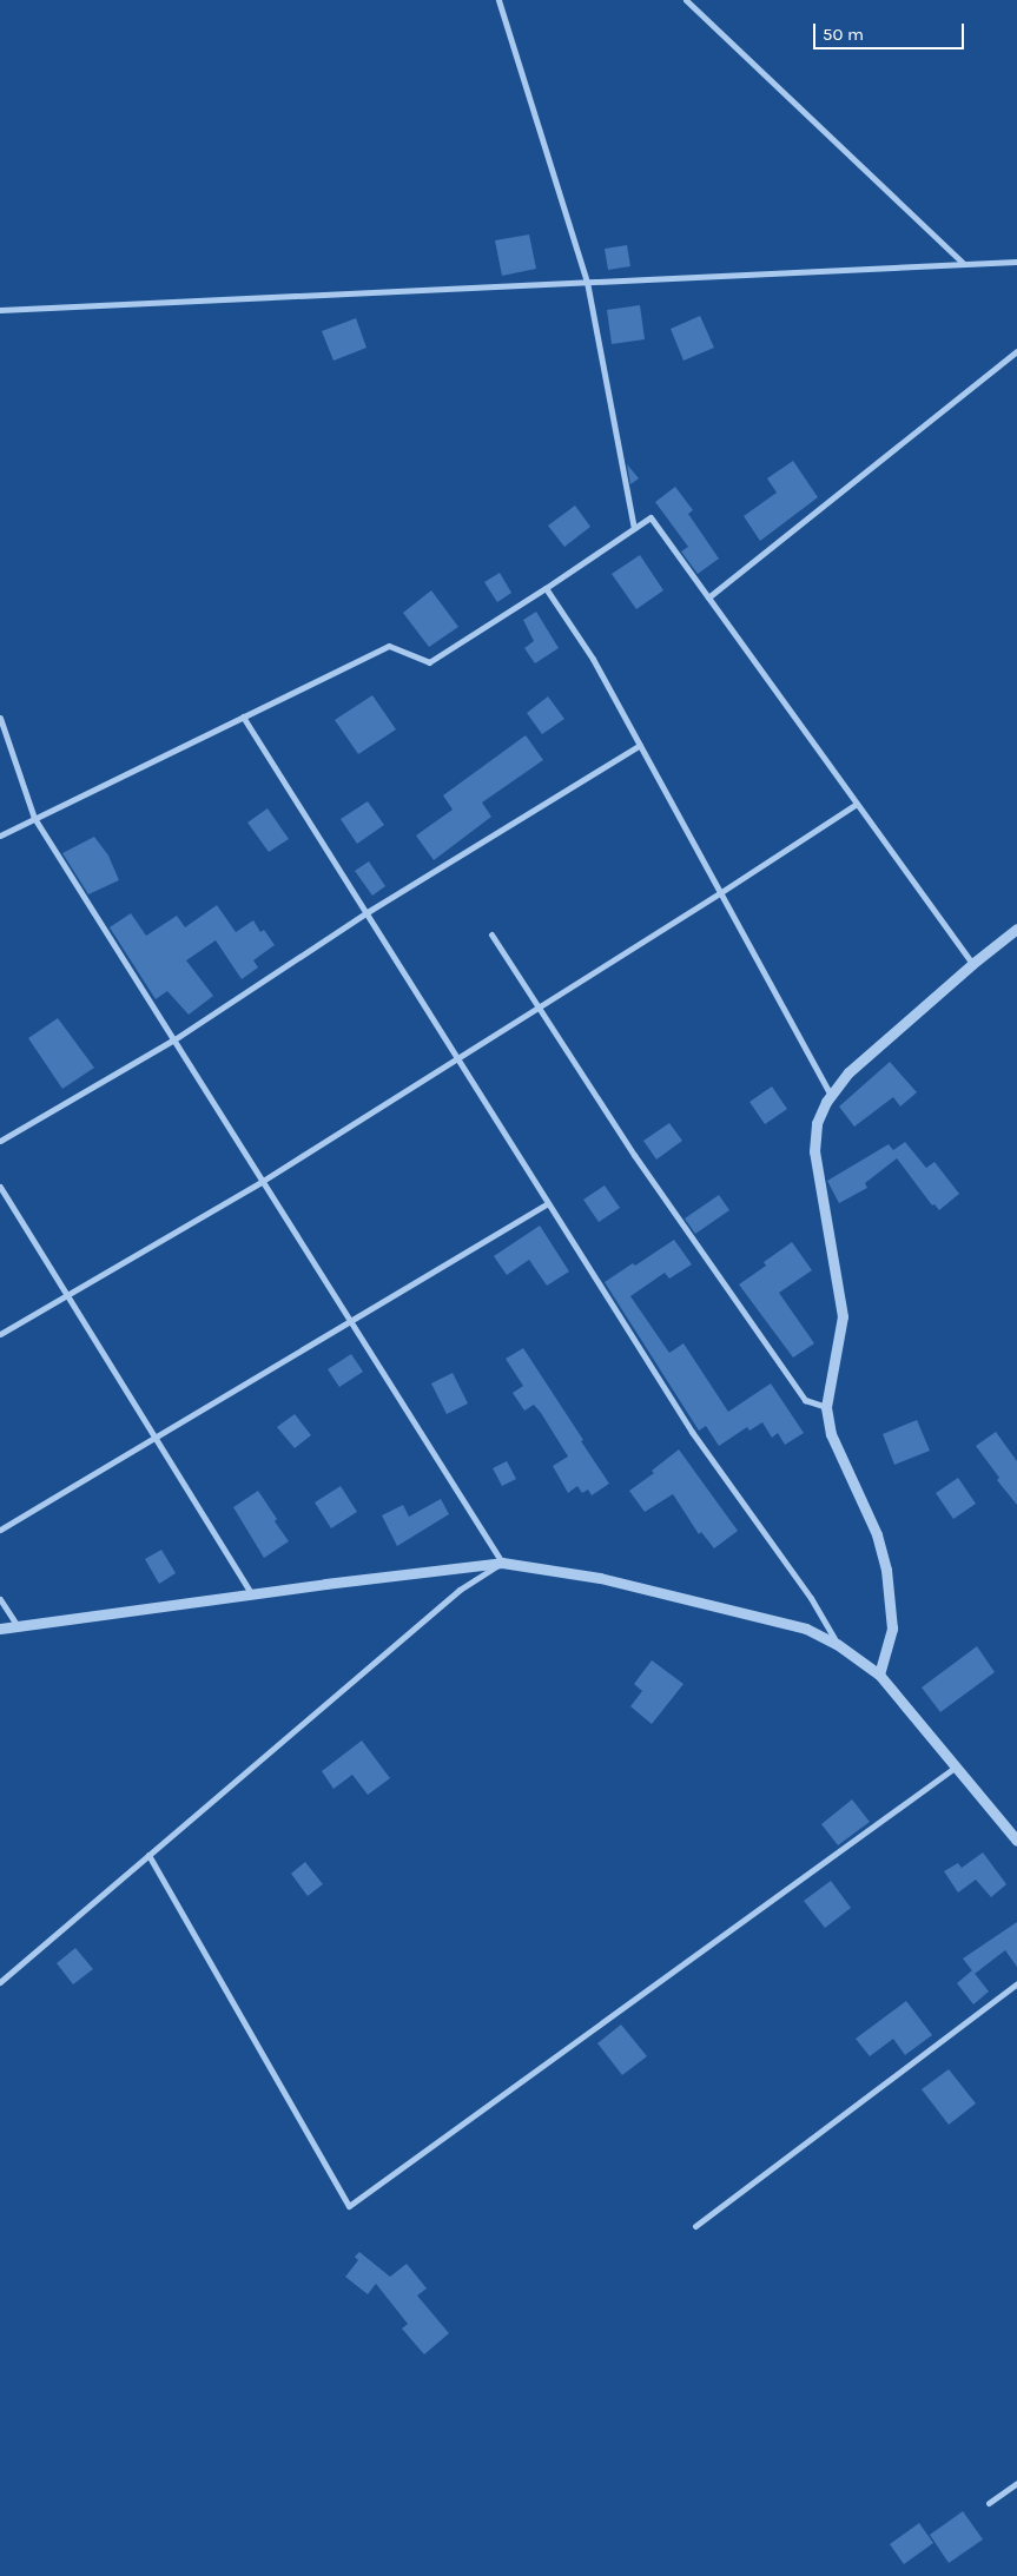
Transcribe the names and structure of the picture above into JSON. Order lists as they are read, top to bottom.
{
  "scale_bar": "50 m"
}
